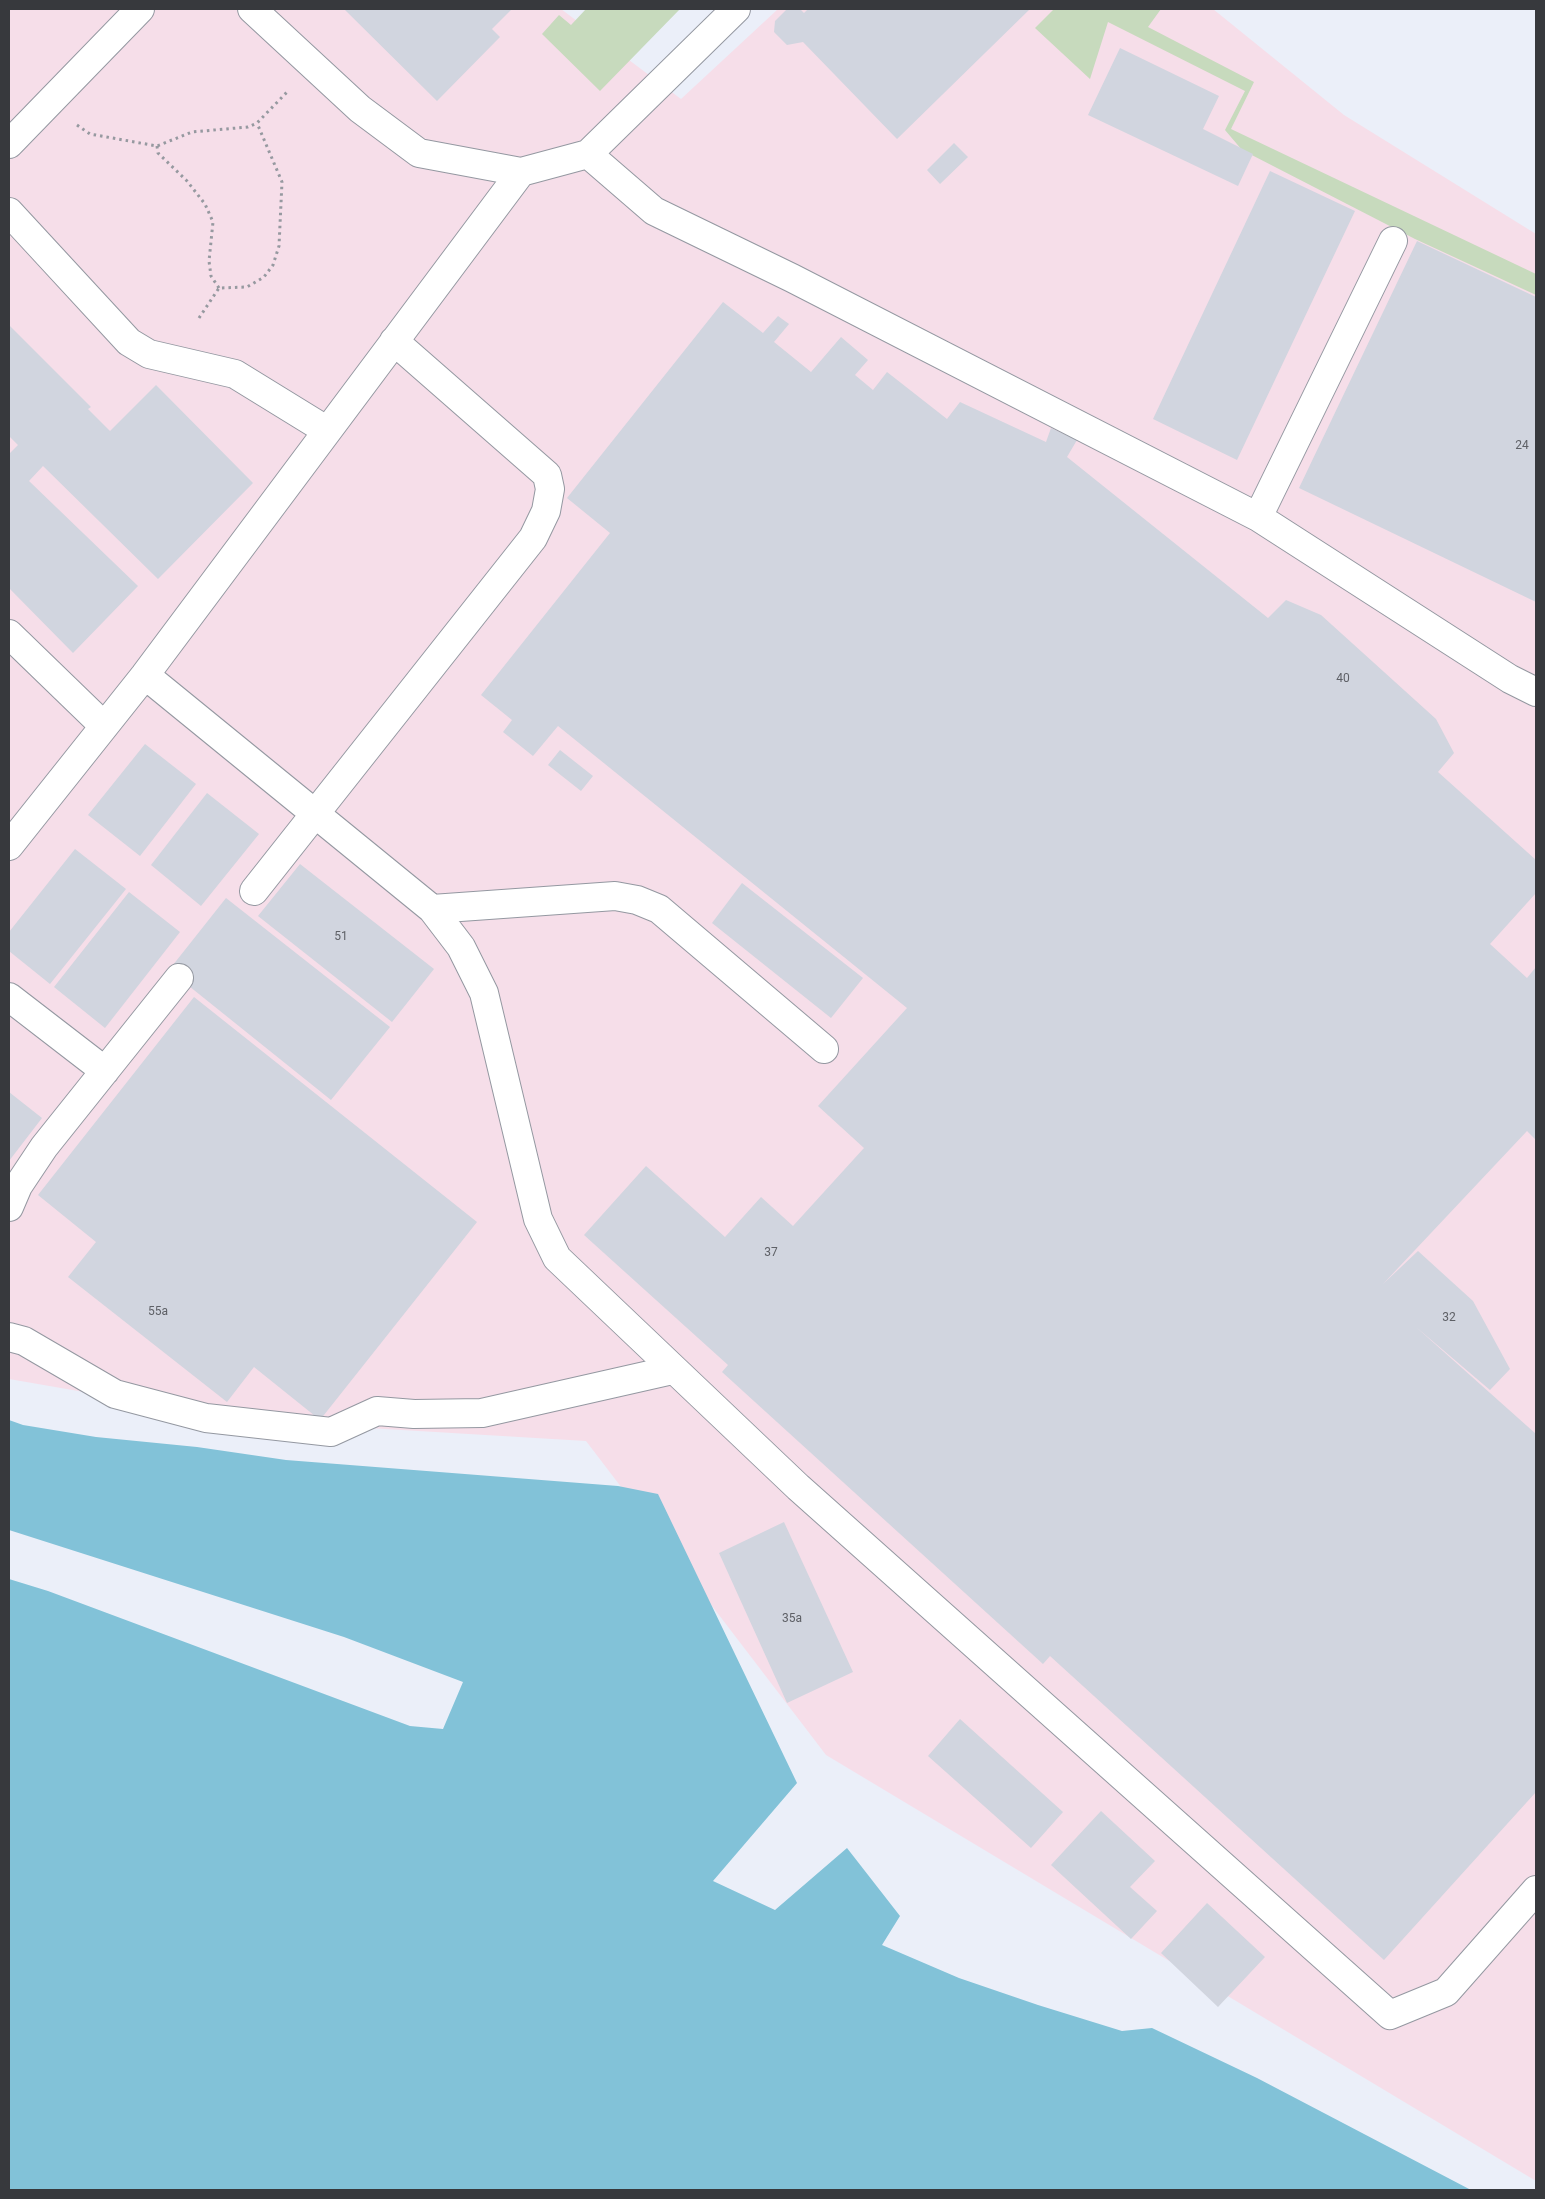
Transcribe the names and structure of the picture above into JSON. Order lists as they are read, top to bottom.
{
  "house_numbers": [
    "24",
    "40",
    "51",
    "37",
    "55a",
    "32",
    "35a"
  ]
}
